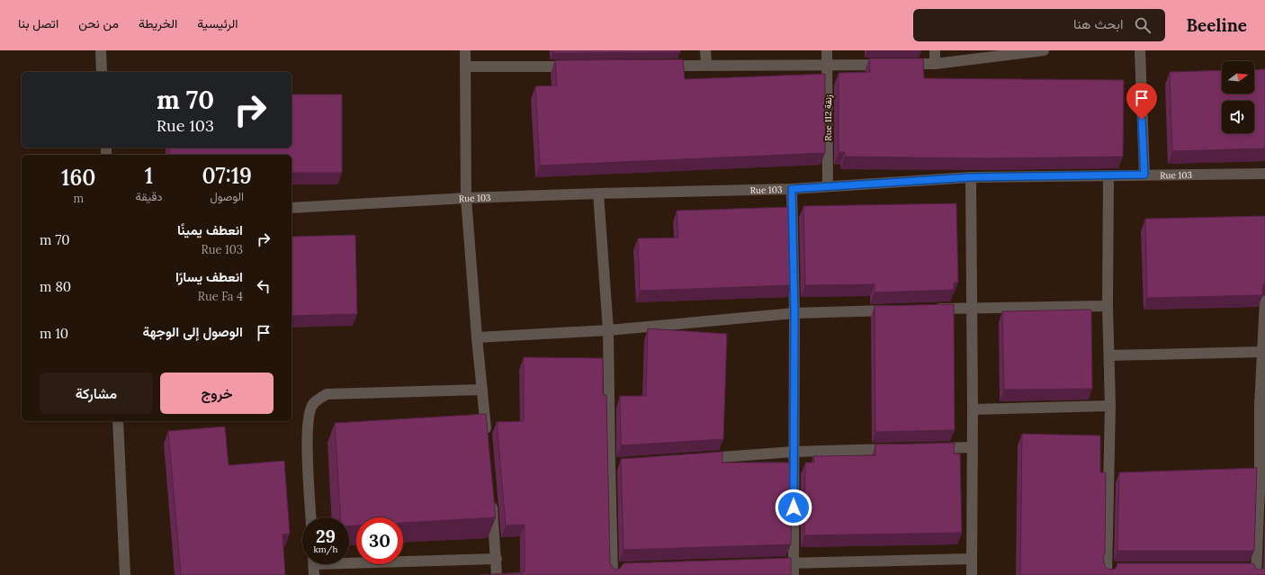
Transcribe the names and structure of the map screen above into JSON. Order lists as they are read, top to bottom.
{
  "streets": {
    "street": ["Rue 112 زنقة", "Rue 103"]
  },
  "crossings": [
    ["Rue 112 زنقة", "Rue 103"]
  ],
  "north": "right",
  "page": {
    "header": "Beeline",
    "search": "ابحث هنا",
    "nav": [
      "الرئيسية",
      "الخريطة",
      "من نحن",
      "اتصل بنا"
    ],
    "turn": ["70 m", "Rue 103"],
    "eta": [
      "07:19",
      "الوصول",
      "1",
      "دقيقة",
      "160",
      "m"
    ],
    "list": [
      {
        "name": "انعطف يمينًا",
        "note": "Rue 103",
        "value": "70 m"
      },
      {
        "name": "انعطف يسارًا",
        "note": "Rue Fa 4",
        "value": "80 m"
      },
      {
        "name": "الوصول إلى الوجهة",
        "value": "10 m"
      }
    ],
    "buttons": ["خروج", "مشاركة"],
    "speed": "29 km/h",
    "limit": "30"
  }
}
